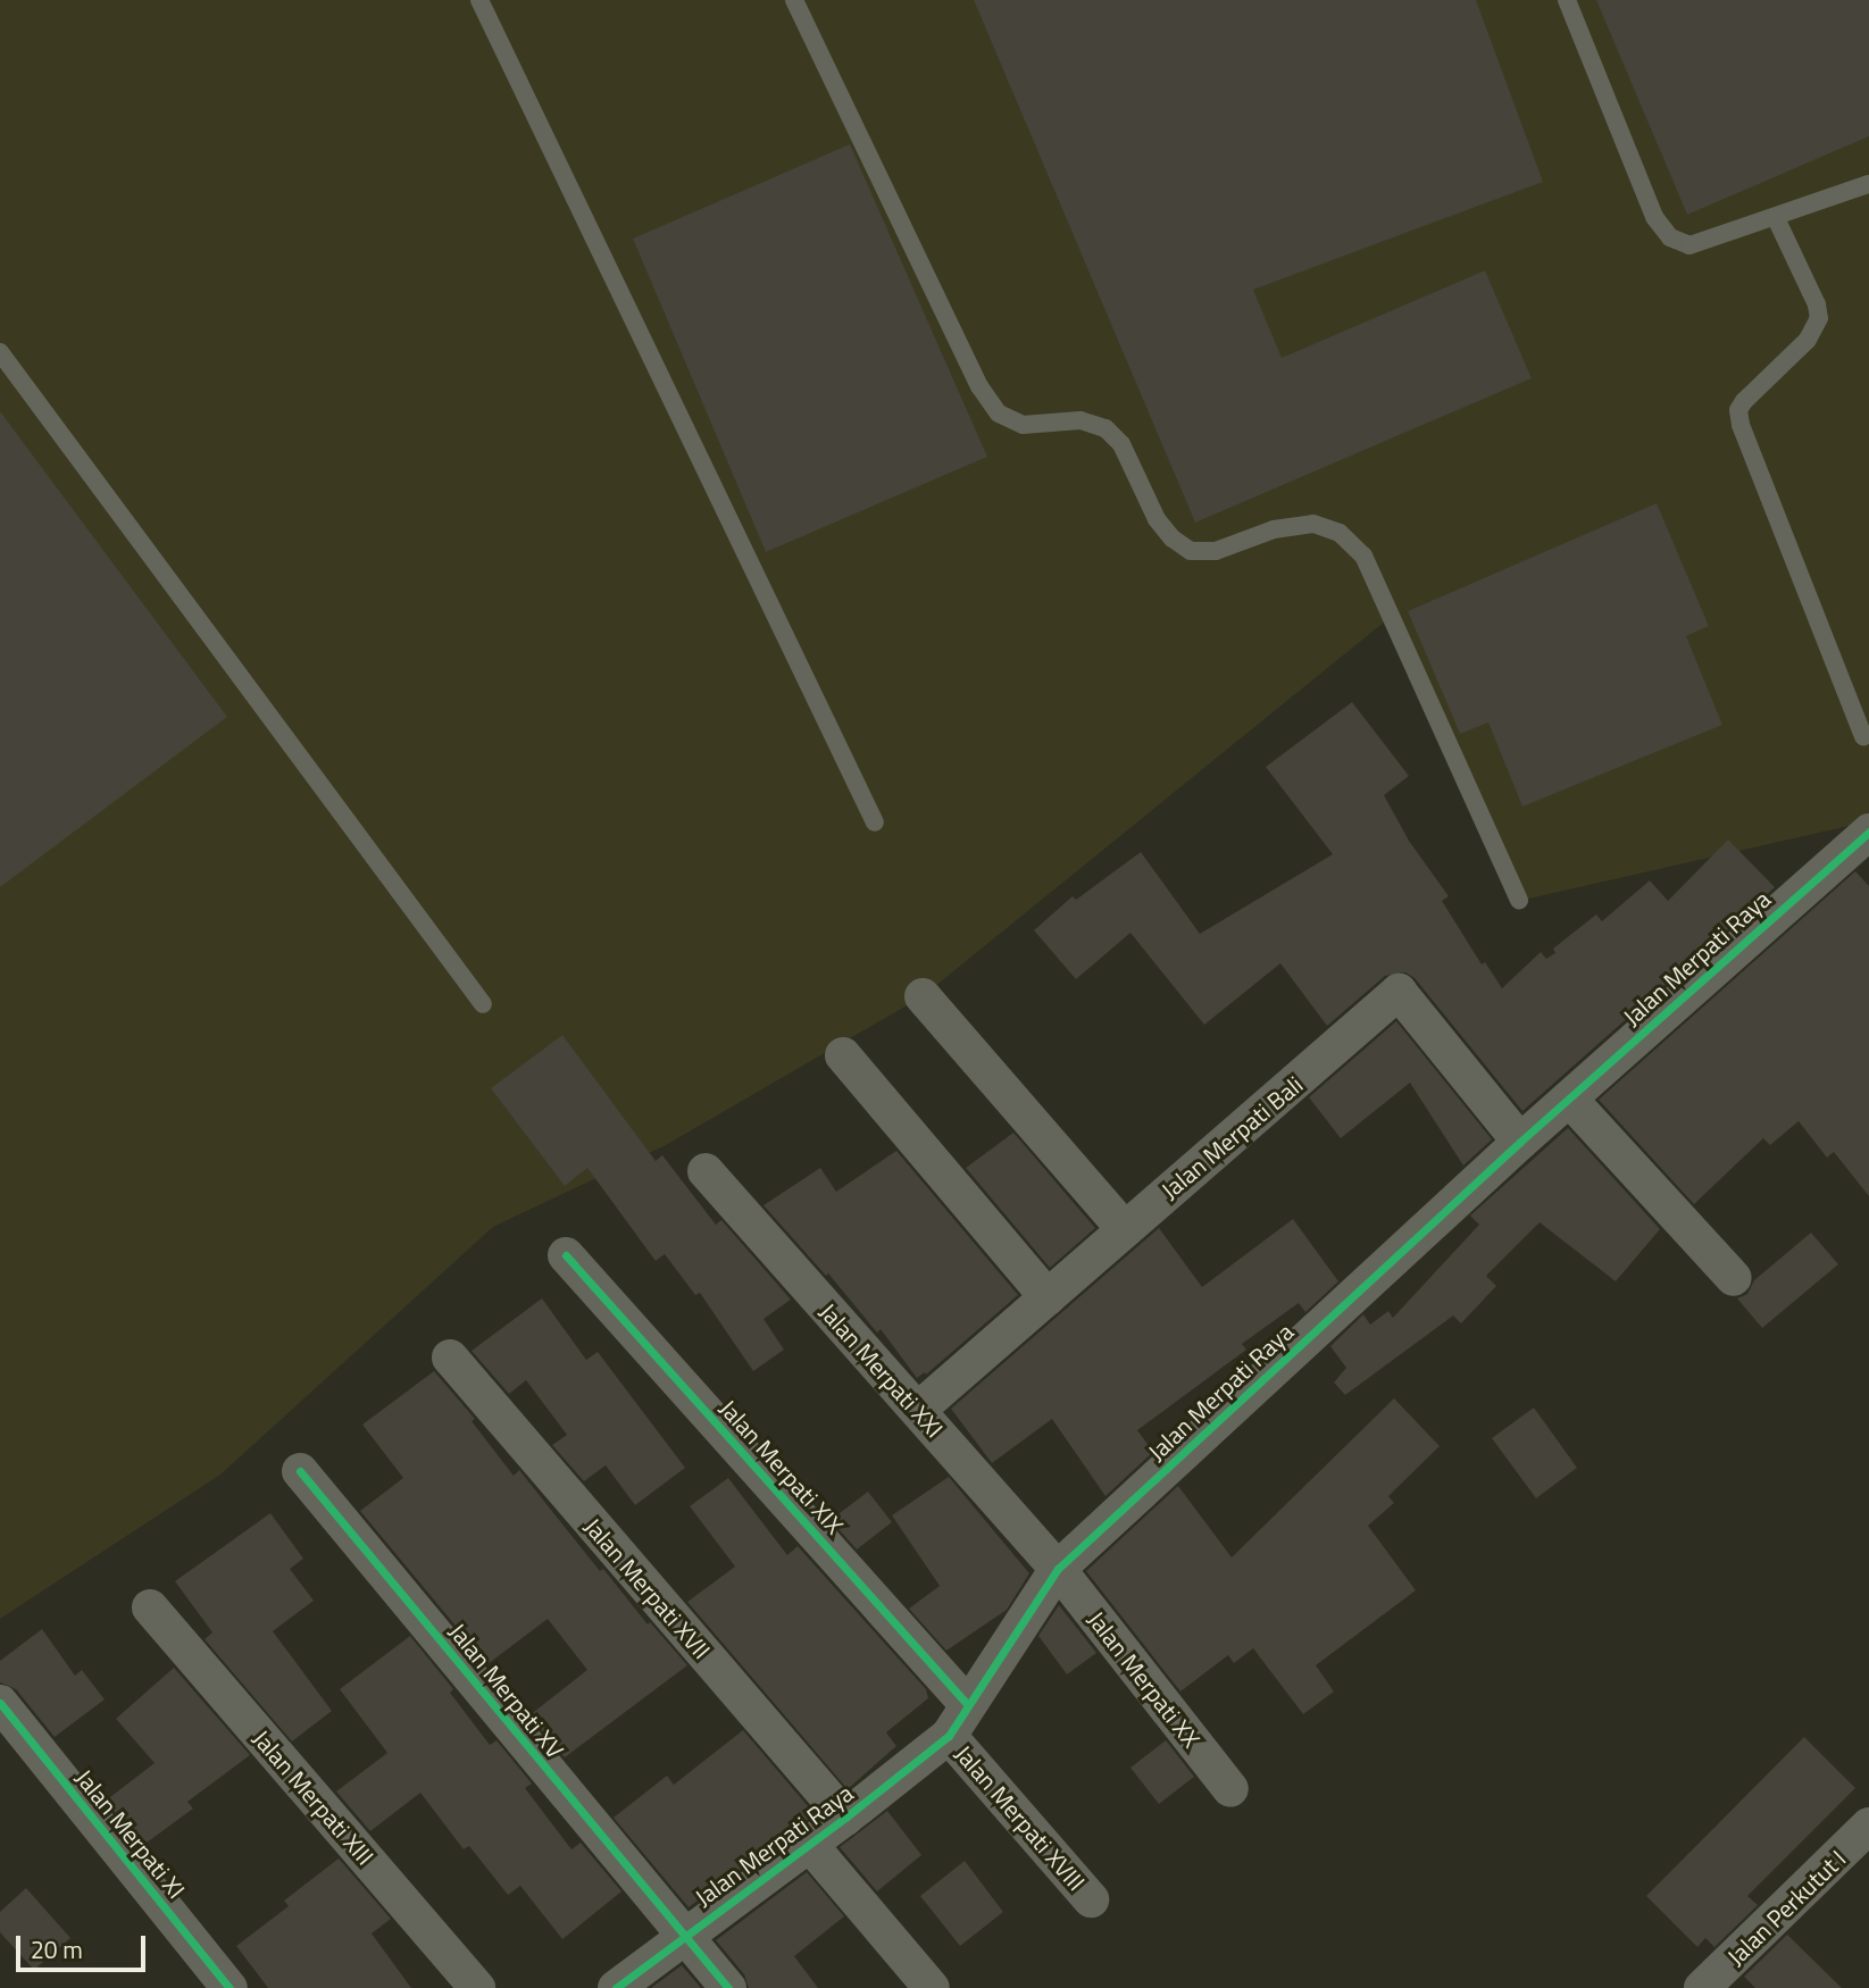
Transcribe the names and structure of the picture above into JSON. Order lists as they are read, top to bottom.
{
  "streets": {
    "street": [
      "Jalan Merpati Raya",
      "Jalan Merpati Bali",
      "Jalan Merpati XXI",
      "Jalan Merpati XIX",
      "Jalan Merpati XVII",
      "Jalan Merpati XX",
      "Jalan Merpati XV",
      "Jalan Merpati XIII",
      "Jalan Merpati XVIII",
      "Jalan Merpati XI",
      "Jalan Perkutut I"
    ]
  },
  "crossings": [
    ["Jalan Merpati Raya", "Jalan Merpati Bali"],
    ["Jalan Merpati Raya", "Jalan Merpati XXI"],
    ["Jalan Merpati Raya", "Jalan Merpati XIX"],
    ["Jalan Merpati Raya", "Jalan Merpati XVII"],
    ["Jalan Merpati Raya", "Jalan Merpati XX"],
    ["Jalan Merpati Raya", "Jalan Merpati XV"],
    ["Jalan Merpati Raya", "Jalan Merpati XVIII"],
    ["Jalan Merpati Bali", "Jalan Merpati XXI"],
    ["Jalan Merpati XXI", "Jalan Merpati XX"]
  ],
  "scale_bar": "20 m"
}
